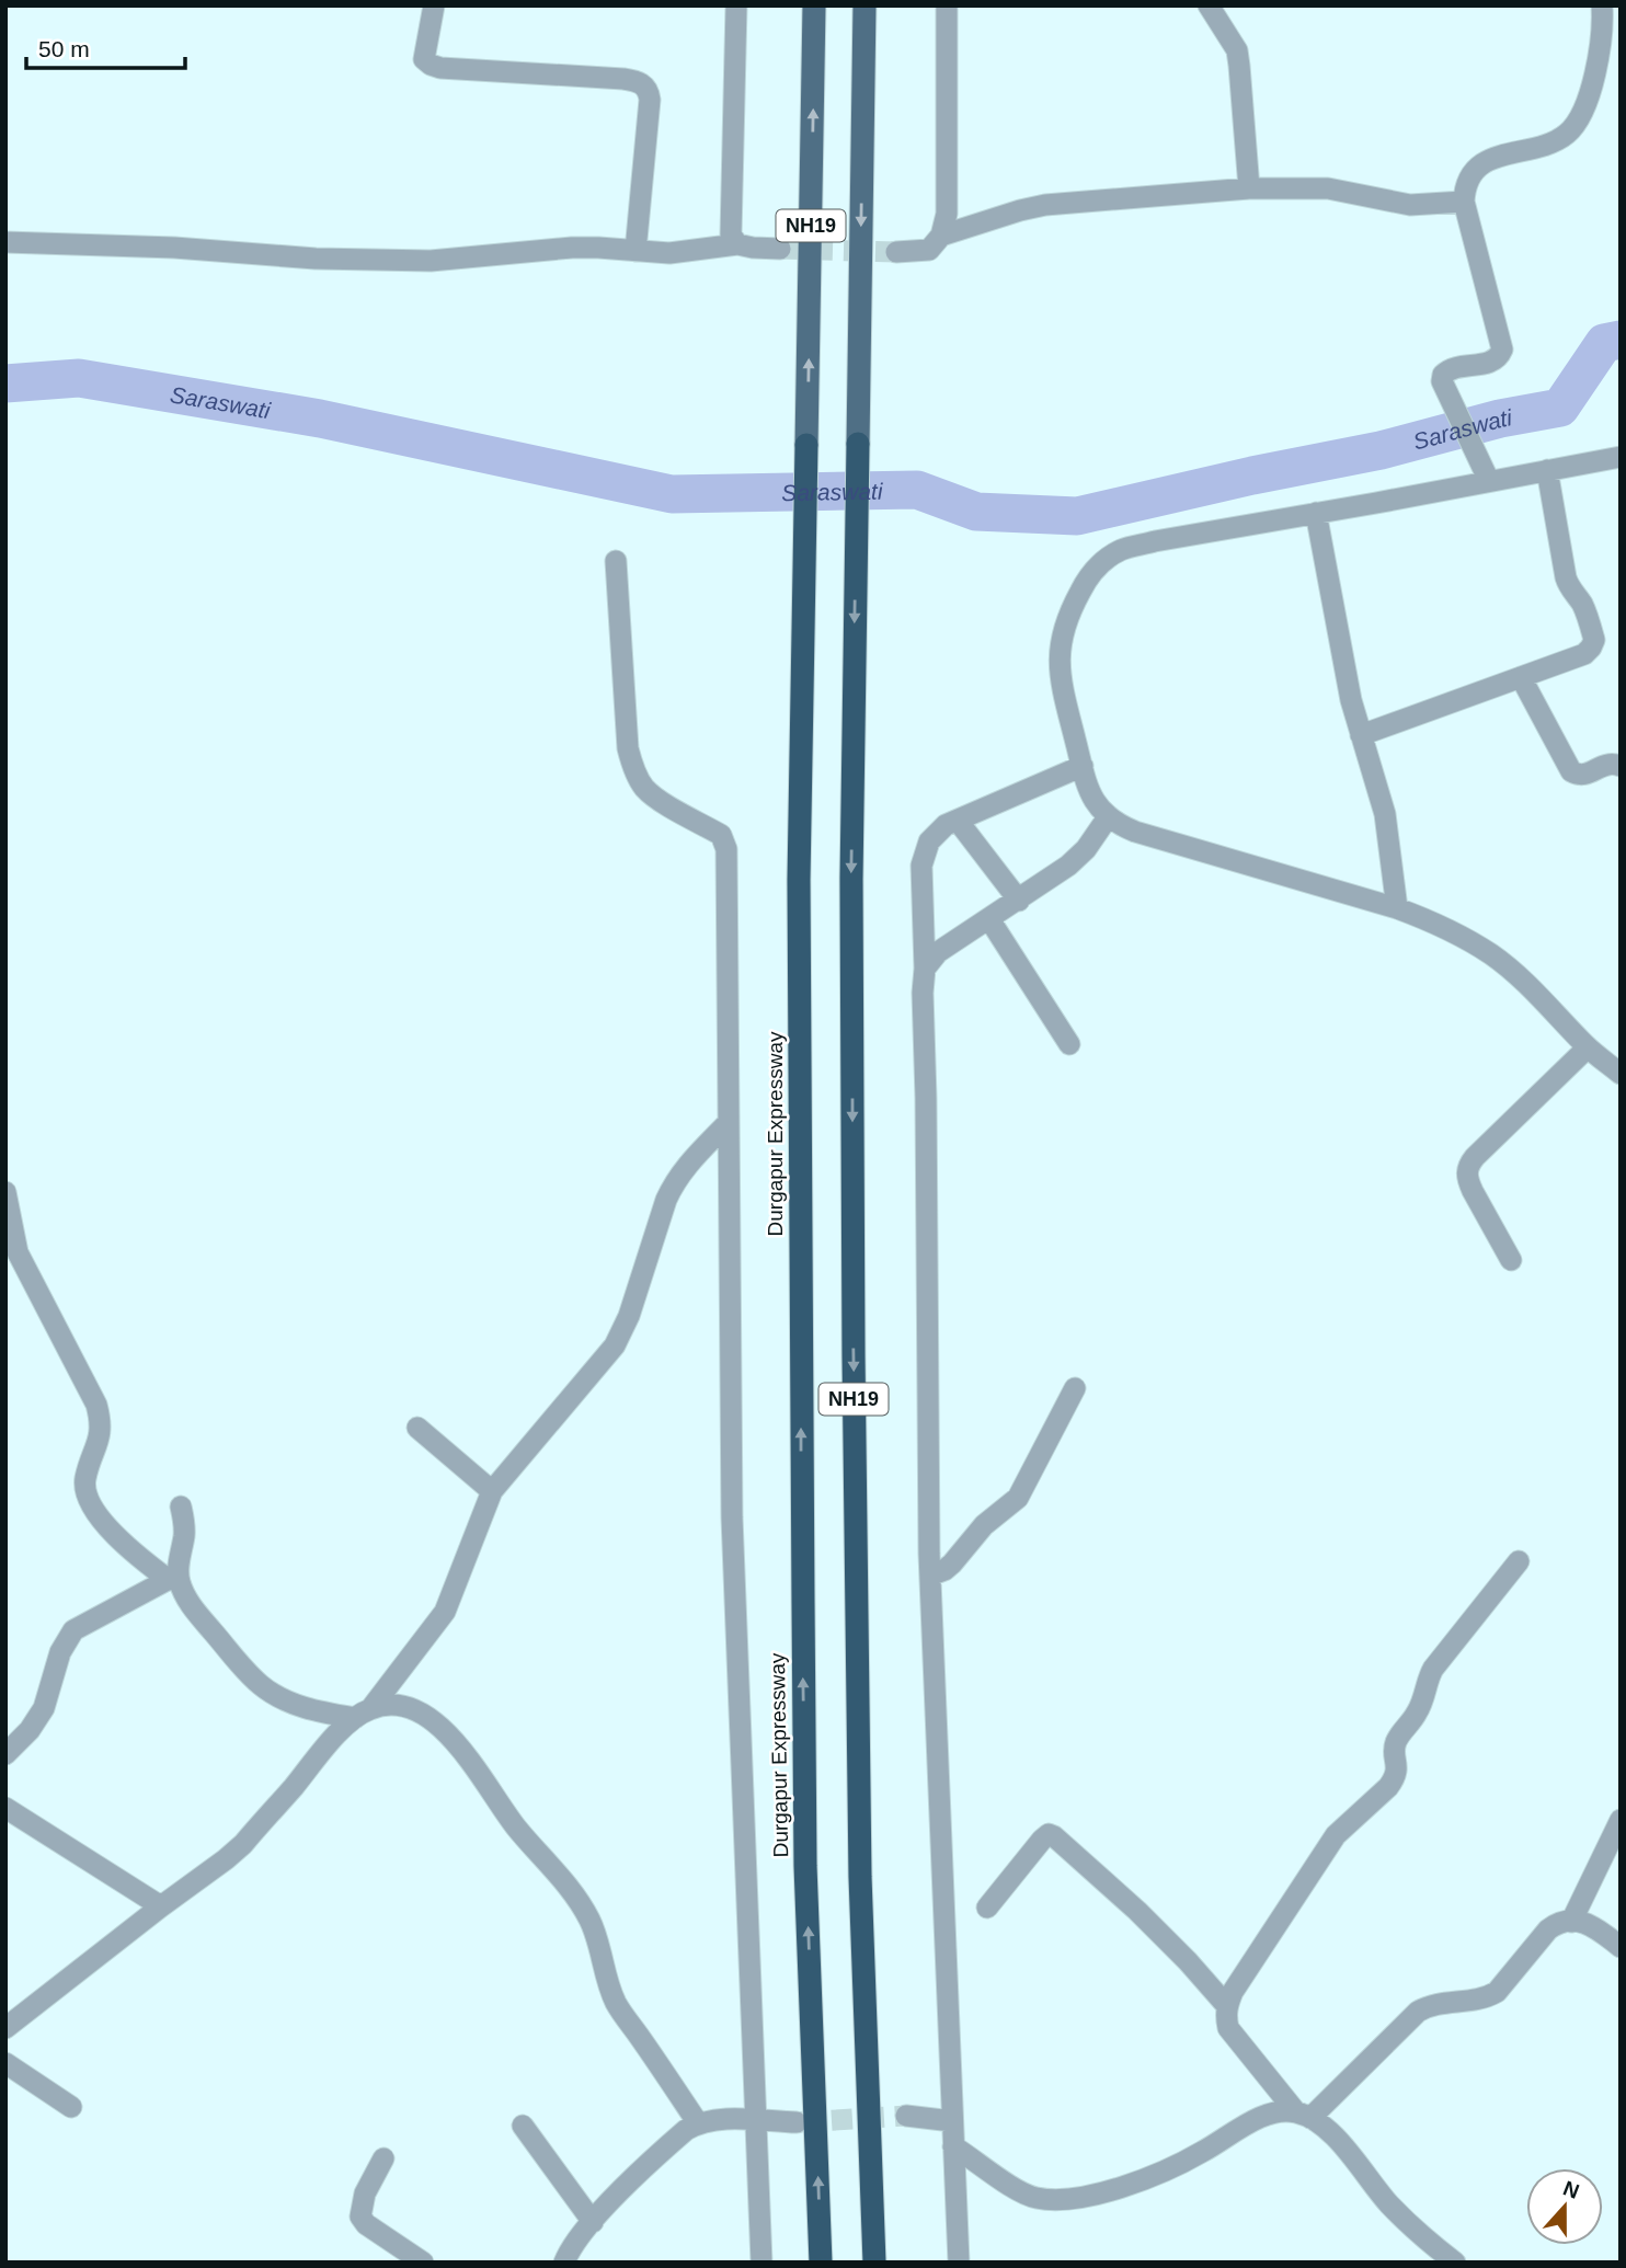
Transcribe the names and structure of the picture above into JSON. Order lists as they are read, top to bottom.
{
  "streets": {
    "highway": ["NH19", "Durgapur Expressway"]
  },
  "one_way": ["Durgapur Expressway"],
  "water": ["Saraswati"],
  "scale_bar": "50 m",
  "north": "top"
}
